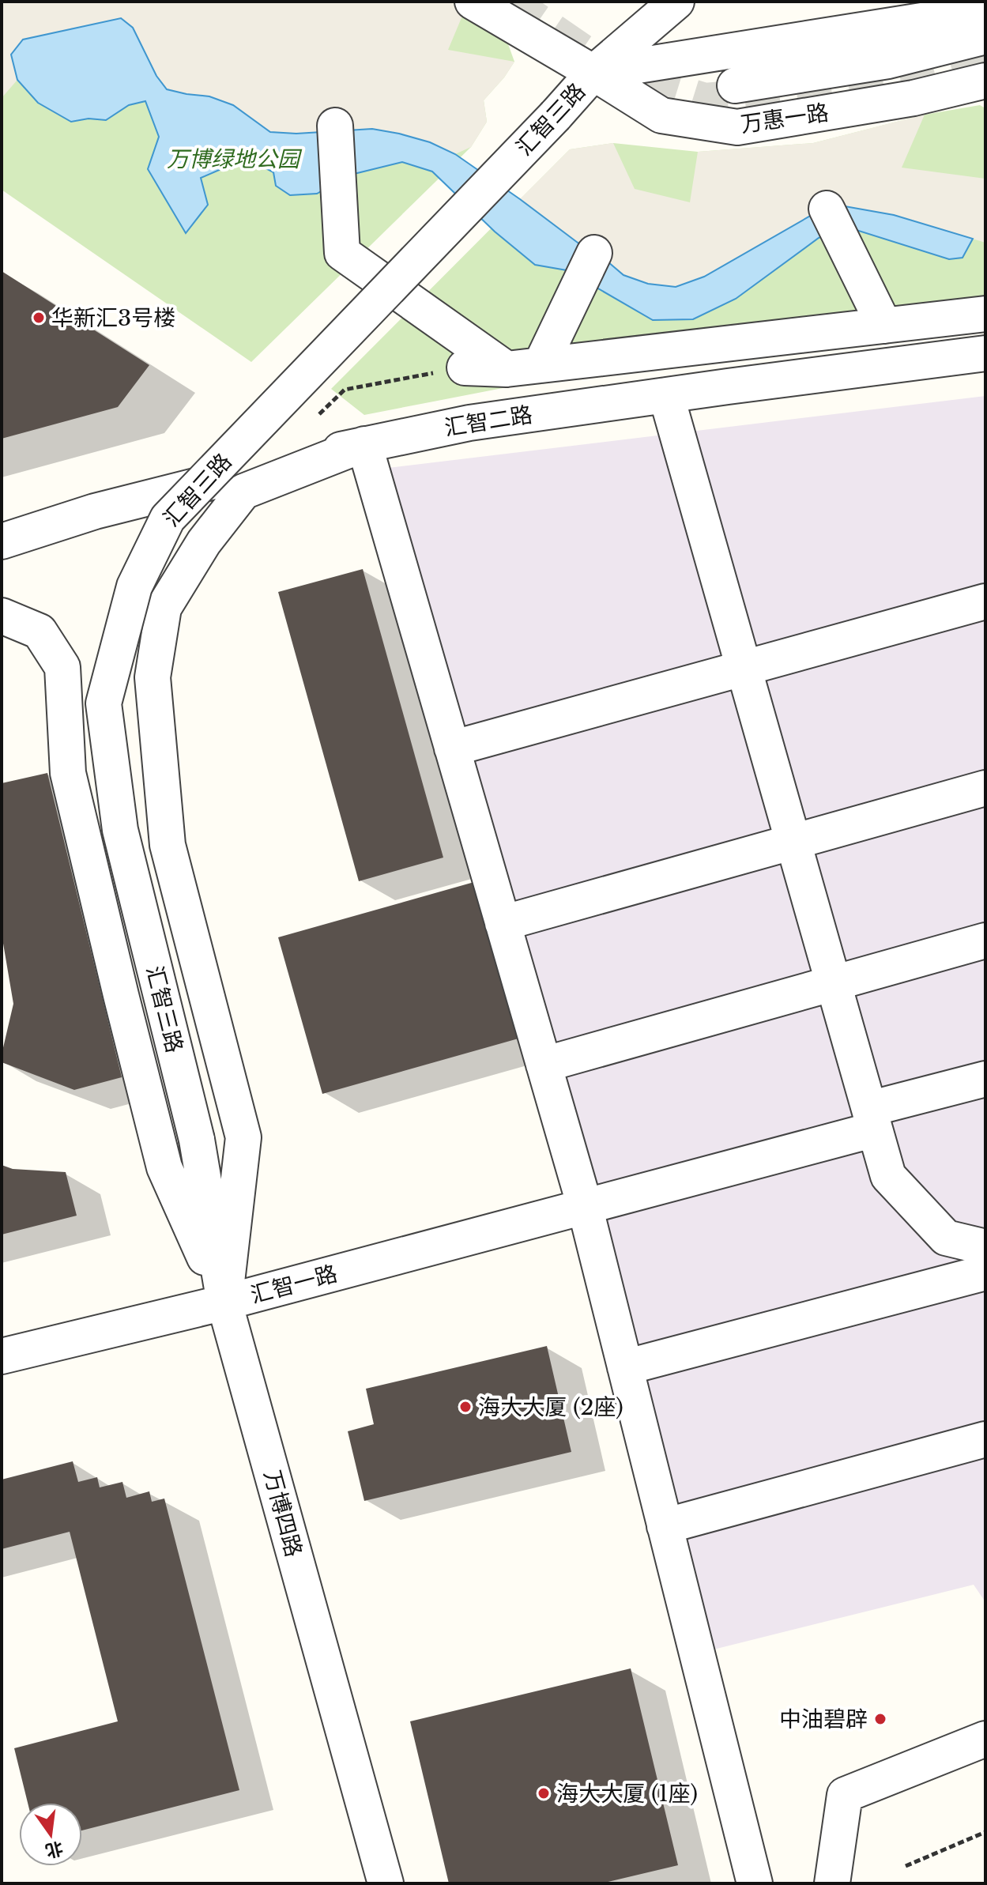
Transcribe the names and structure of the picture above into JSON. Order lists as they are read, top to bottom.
{
  "streets": {
    "street": [
      "万惠一路",
      "汇智三路",
      "汇智二路",
      "汇智一路",
      "万博四路"
    ]
  },
  "crossings": [
    ["万惠一路", "汇智三路"],
    ["汇智三路", "万博四路"],
    ["汇智一路", "万博四路"]
  ],
  "parks": ["万博绿地公园"],
  "places": [
    "华新汇3号楼",
    "海大大厦 (2座)",
    "中油碧辟",
    "海大大厦 (1座)"
  ],
  "north": "bottom"
}
